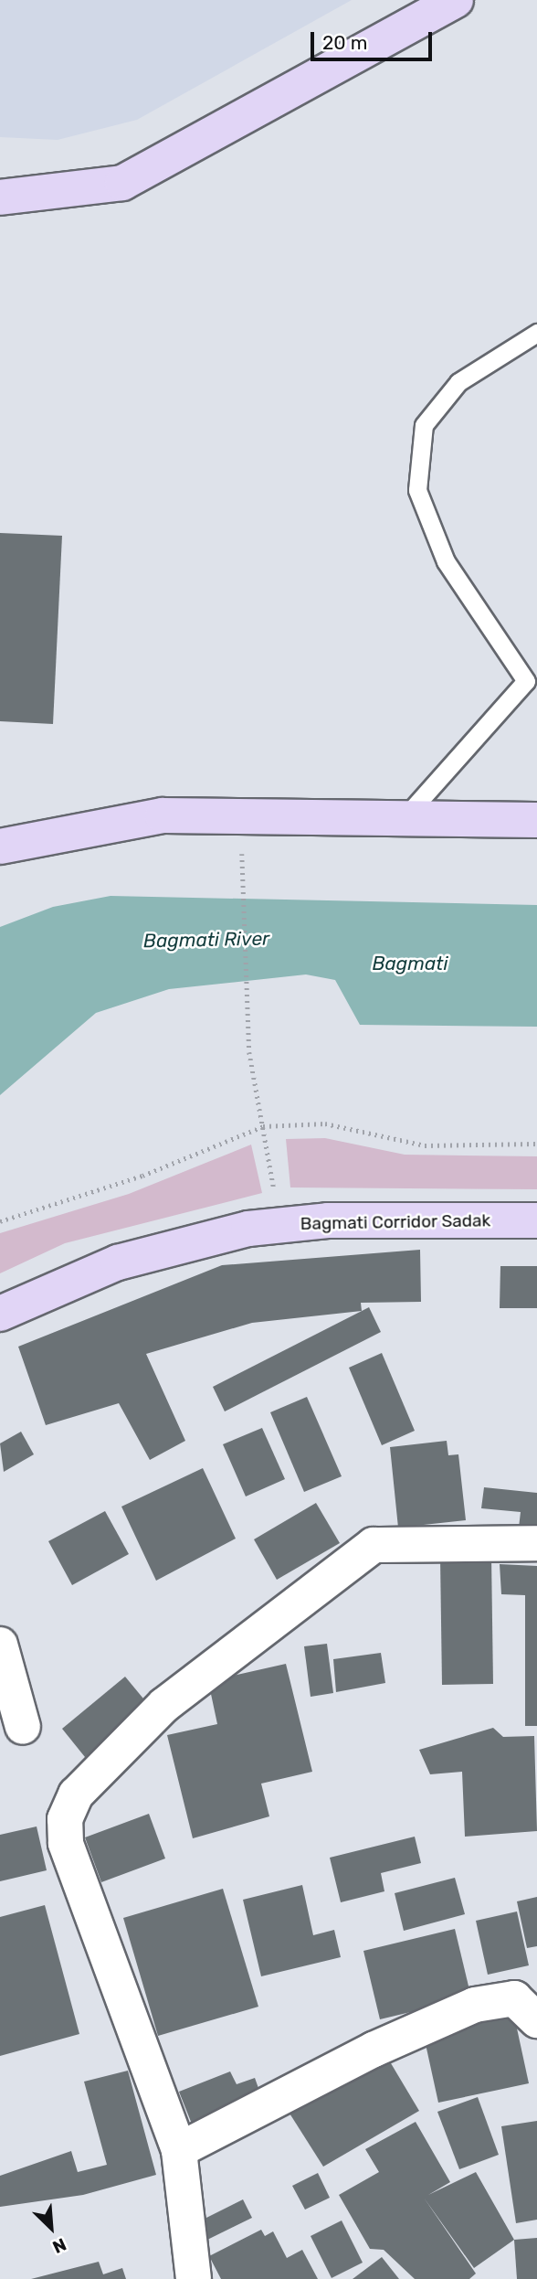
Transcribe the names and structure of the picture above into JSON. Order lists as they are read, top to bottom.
{
  "streets": {
    "main road": ["Bagmati Corridor Sadak"]
  },
  "water": ["Bagmati River", "Bagmati"],
  "scale_bar": "20 m",
  "north": "bottom right"
}
